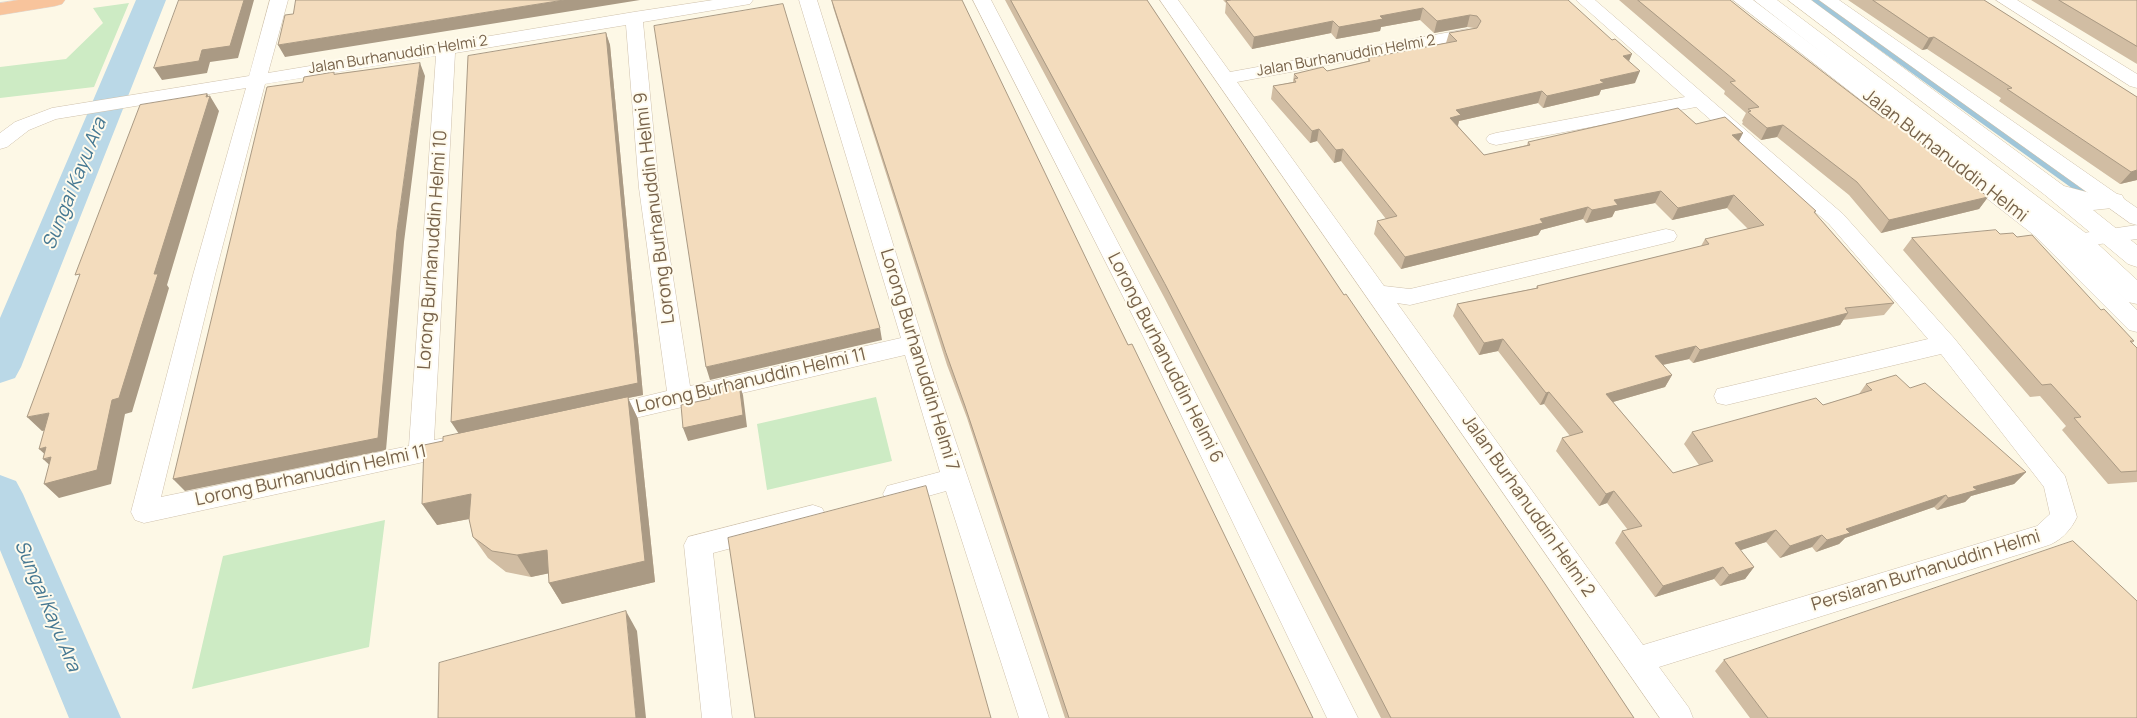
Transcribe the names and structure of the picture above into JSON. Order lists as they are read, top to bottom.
{
  "streets": {
    "main road": ["Jalan Burhanuddin Helmi"],
    "street": [
      "Jalan Burhanuddin Helmi 2",
      "Lorong Burhanuddin Helmi 9",
      "Lorong Burhanuddin Helmi 10",
      "Lorong Burhanuddin Helmi 6",
      "Lorong Burhanuddin Helmi 7",
      "Lorong Burhanuddin Helmi 11",
      "Persiaran Burhanuddin Helmi"
    ]
  },
  "crossings": [
    ["Jalan Burhanuddin Helmi 2", "Lorong Burhanuddin Helmi 9"],
    ["Jalan Burhanuddin Helmi 2", "Lorong Burhanuddin Helmi 10"],
    ["Jalan Burhanuddin Helmi 2", "Lorong Burhanuddin Helmi 11"],
    ["Jalan Burhanuddin Helmi 2", "Persiaran Burhanuddin Helmi"],
    ["Lorong Burhanuddin Helmi 9", "Lorong Burhanuddin Helmi 11"],
    ["Lorong Burhanuddin Helmi 10", "Lorong Burhanuddin Helmi 11"],
    ["Lorong Burhanuddin Helmi 7", "Lorong Burhanuddin Helmi 11"]
  ],
  "water": ["Sungai Kayu Ara"]
}
